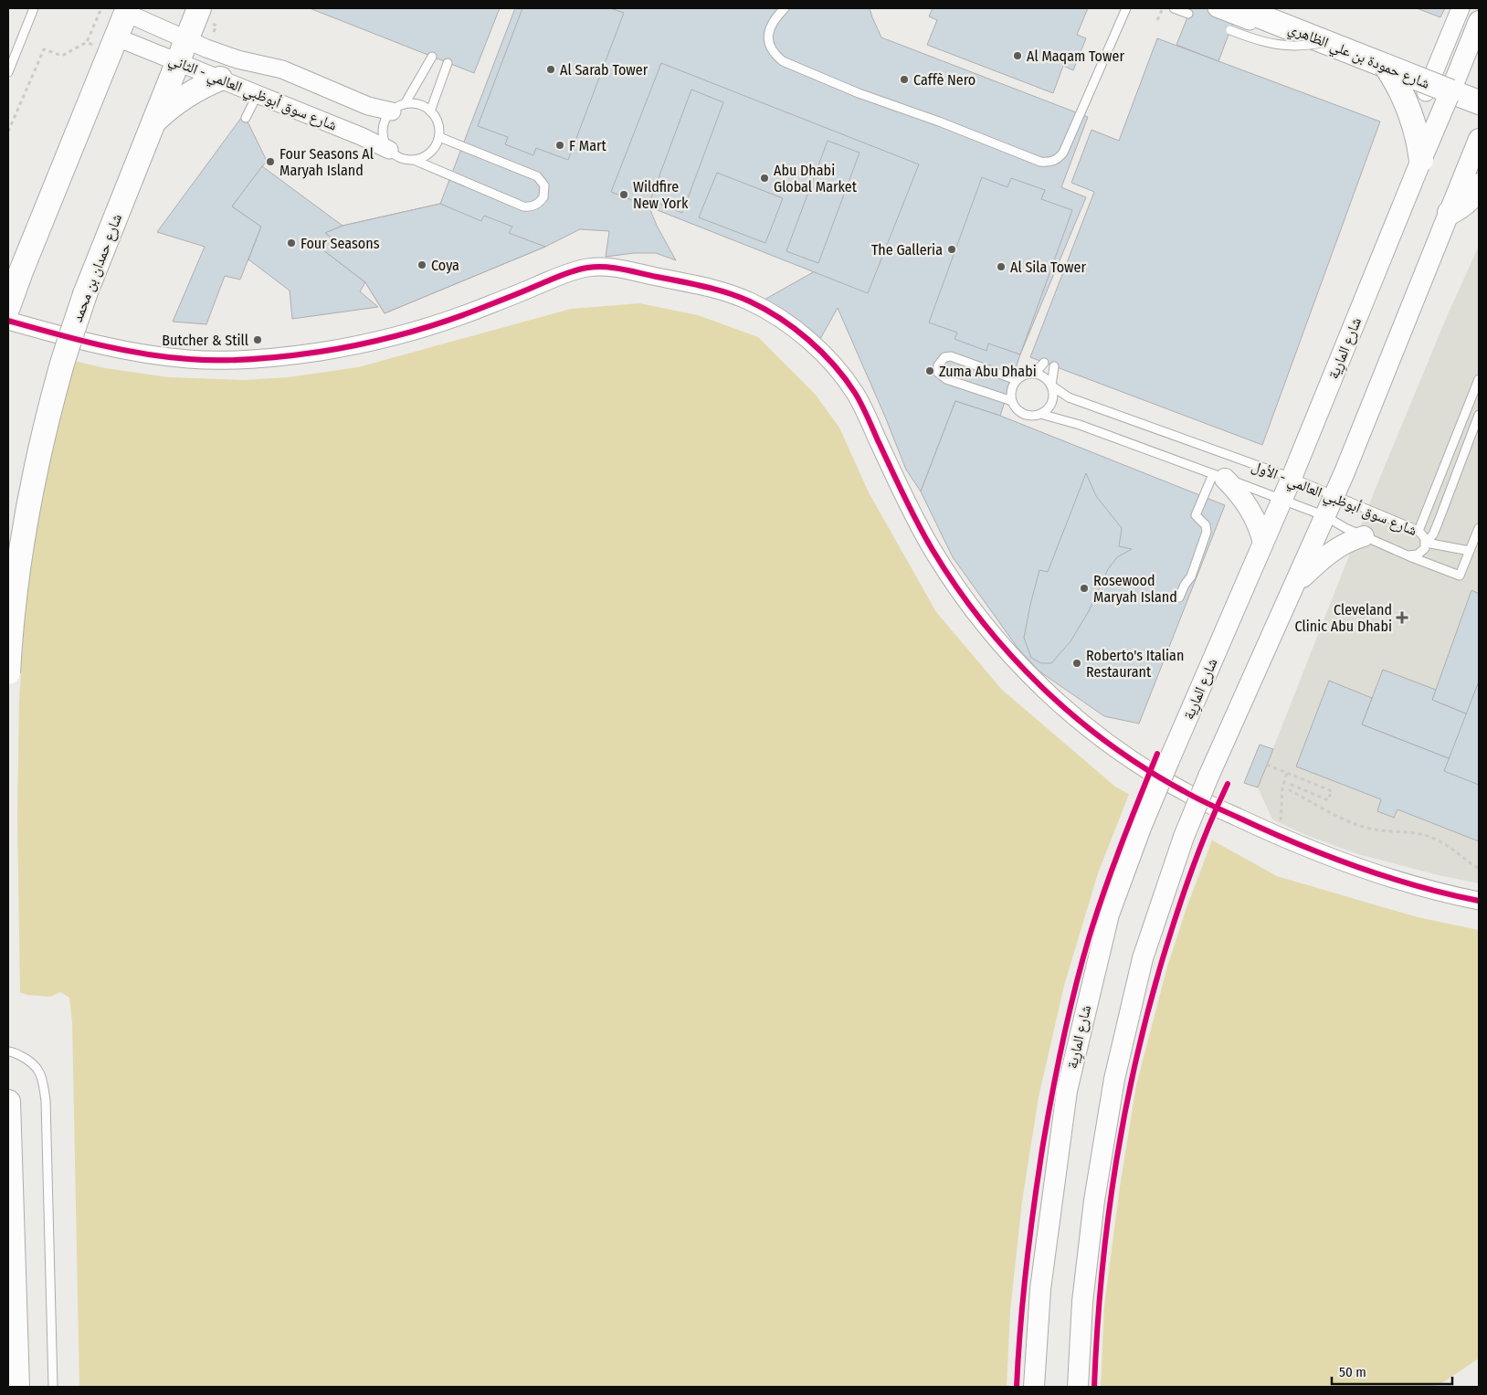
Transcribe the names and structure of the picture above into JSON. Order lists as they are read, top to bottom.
{
  "streets": {
    "main road": ["شارع حمودة بن علي الظاهري", "شارع حمدان بن محمد"],
    "street": ["شارع سوق أبوظبي العالمي - الثاني", "شارع المارِية"],
    "lane": ["شارع سوق أبوظبي العالمي - الأول"]
  },
  "crossings": [
    ["شارع حمودة بن علي الظاهري", "شارع المارِية"],
    ["شارع سوق أبوظبي العالمي - الثاني", "شارع حمدان بن محمد"],
    ["شارع المارِية", "شارع سوق أبوظبي العالمي - الأول"]
  ],
  "places": {
    "other": [
      "Al Maqam Tower",
      "Al Sarab Tower",
      "Caffè Nero",
      "F Mart",
      "Four Seasons Al Maryah Island",
      "Abu Dhabi Global Market",
      "Wildfire New York",
      "Four Seasons",
      "The Galleria",
      "Coya",
      "Al Sila Tower",
      "Butcher & Still",
      "Zuma Abu Dhabi",
      "Rosewood Maryah Island",
      "Roberto's Italian Restaurant"
    ],
    "health": ["Cleveland Clinic Abu Dhabi"]
  },
  "scale_bar": "50 m"
}
